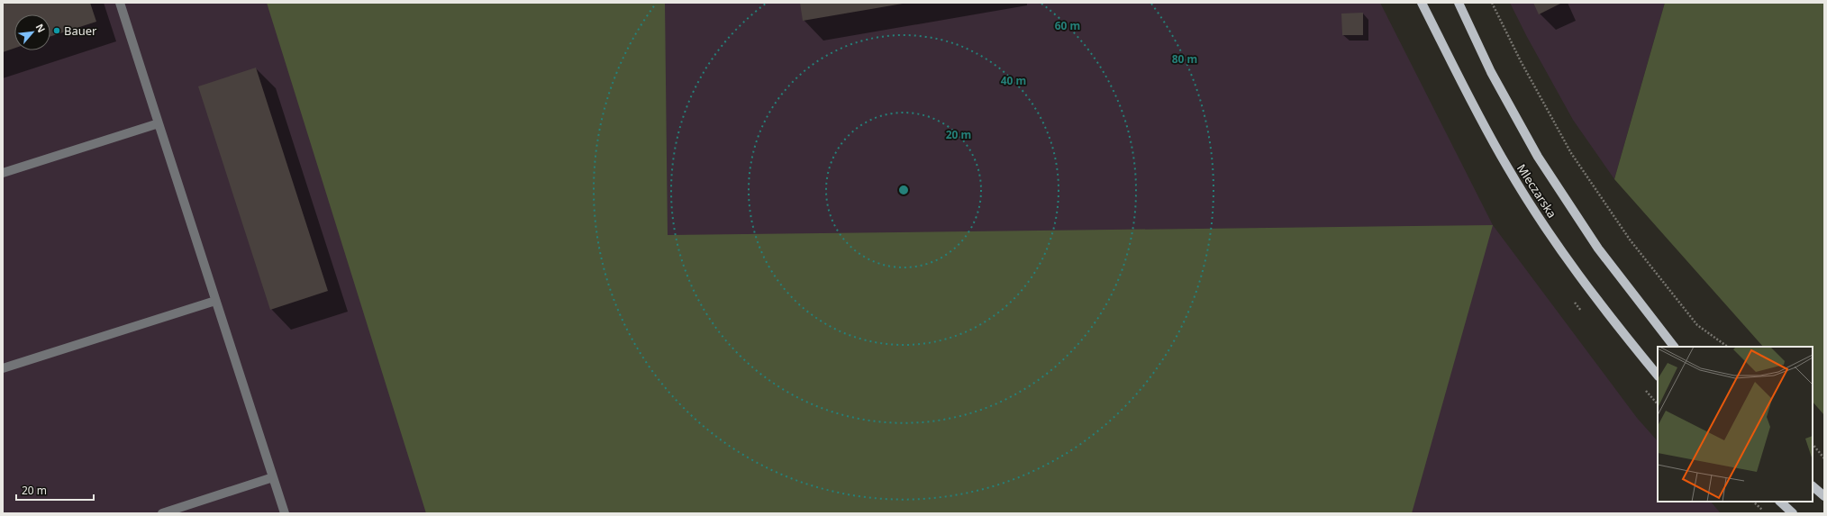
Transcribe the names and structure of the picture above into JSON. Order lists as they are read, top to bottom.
{
  "streets": {
    "main road": ["Mleczarska"]
  },
  "places": ["Bauer"],
  "scale_bar": "20 m",
  "north": "top right",
  "rings": [
    "60 m",
    "80 m",
    "40 m",
    "20 m"
  ]
}
